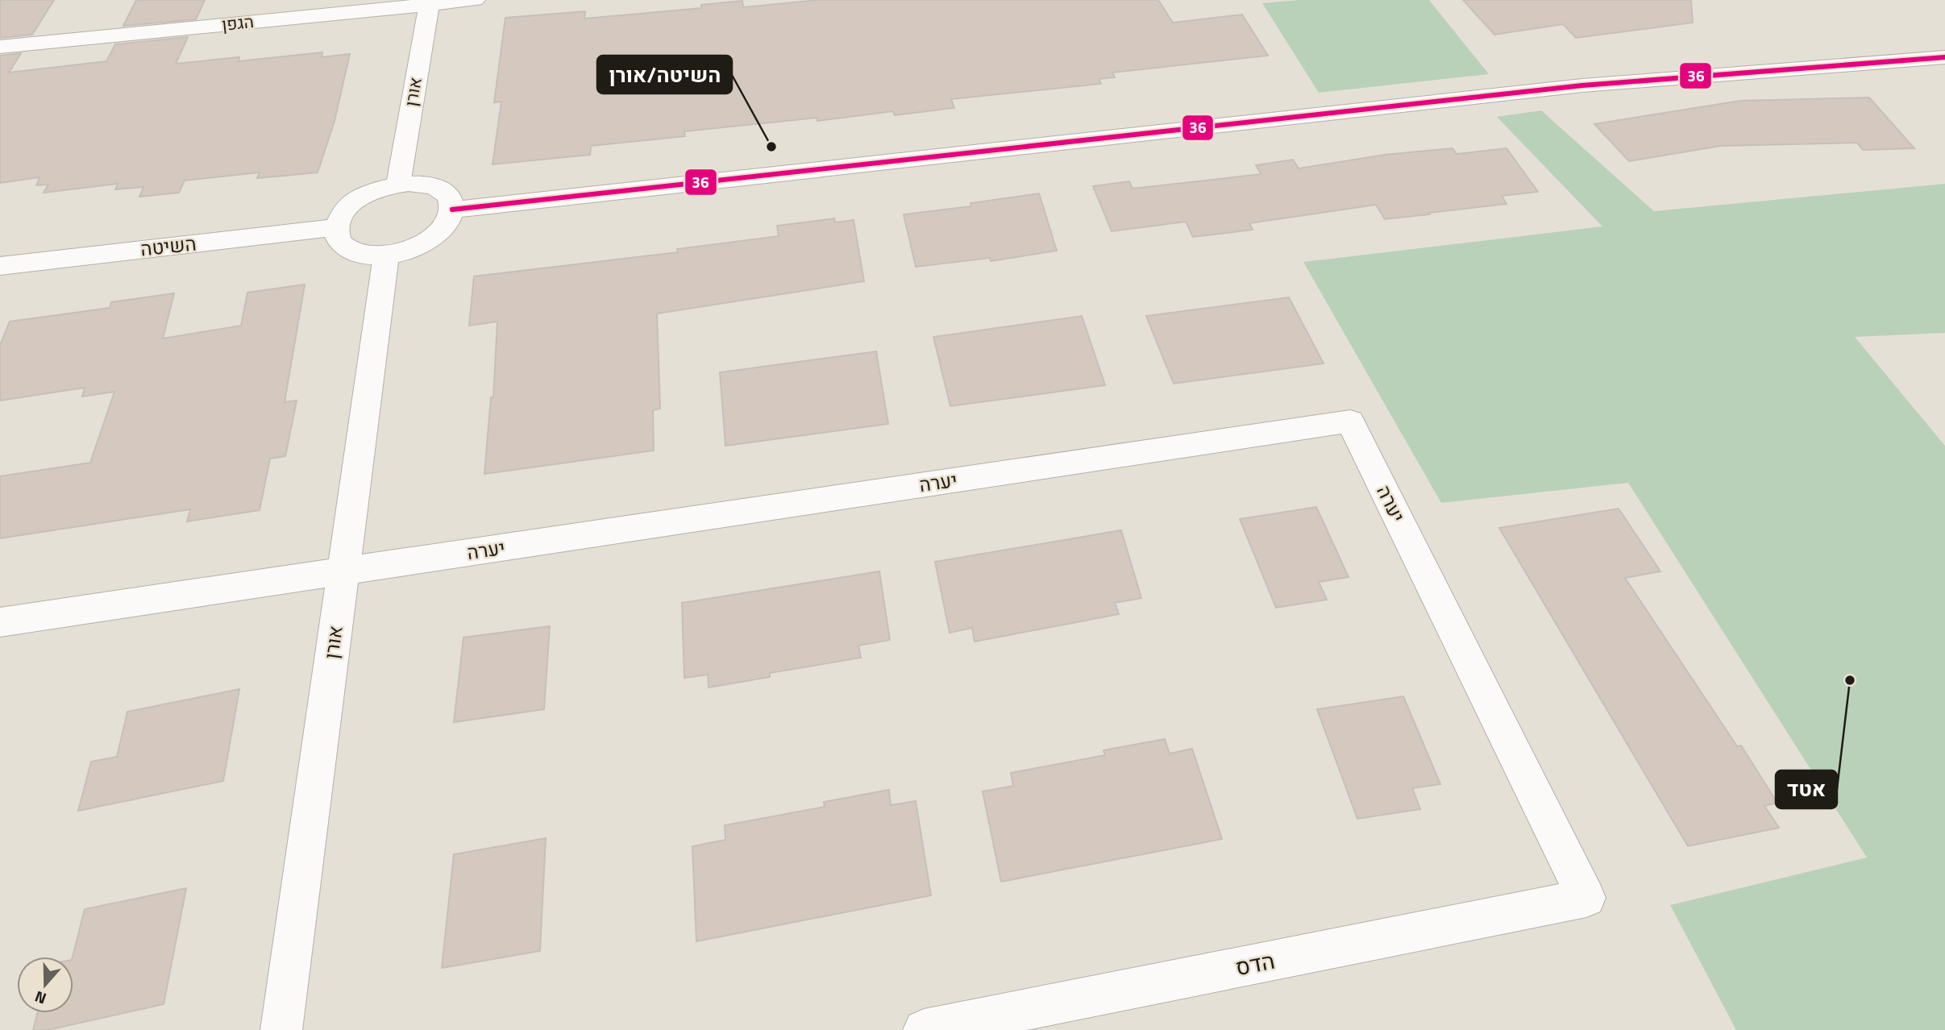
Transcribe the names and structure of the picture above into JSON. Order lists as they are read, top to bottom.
{
  "streets": {
    "street": [
      "הגפן",
      "אורן",
      "השיטה",
      "יערה",
      "הדס"
    ]
  },
  "crossings": [
    ["הגפן", "אורן"],
    ["אורן", "השיטה"],
    ["אורן", "יערה"],
    ["יערה", "הדס"]
  ],
  "places": ["השיטה/אורן", "אטד"],
  "lines": ["transit line 36"],
  "north": "bottom"
}
